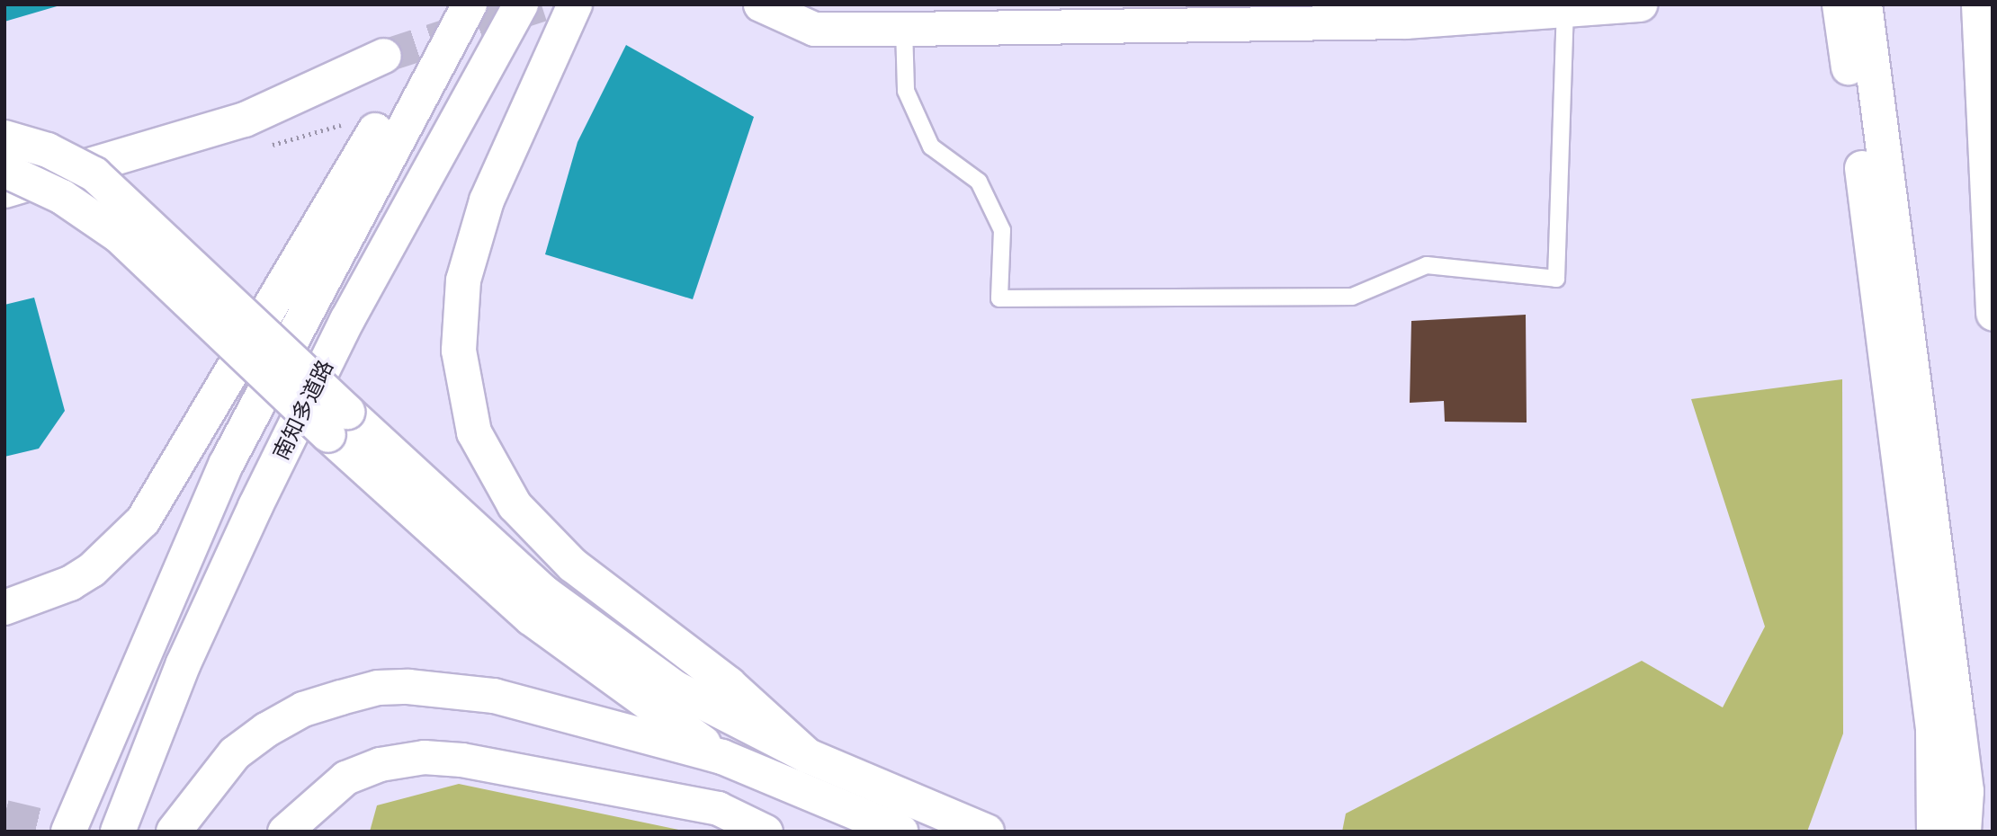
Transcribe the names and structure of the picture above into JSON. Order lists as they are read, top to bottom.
{
  "streets": {
    "main road": ["南知多道路"]
  }
}
